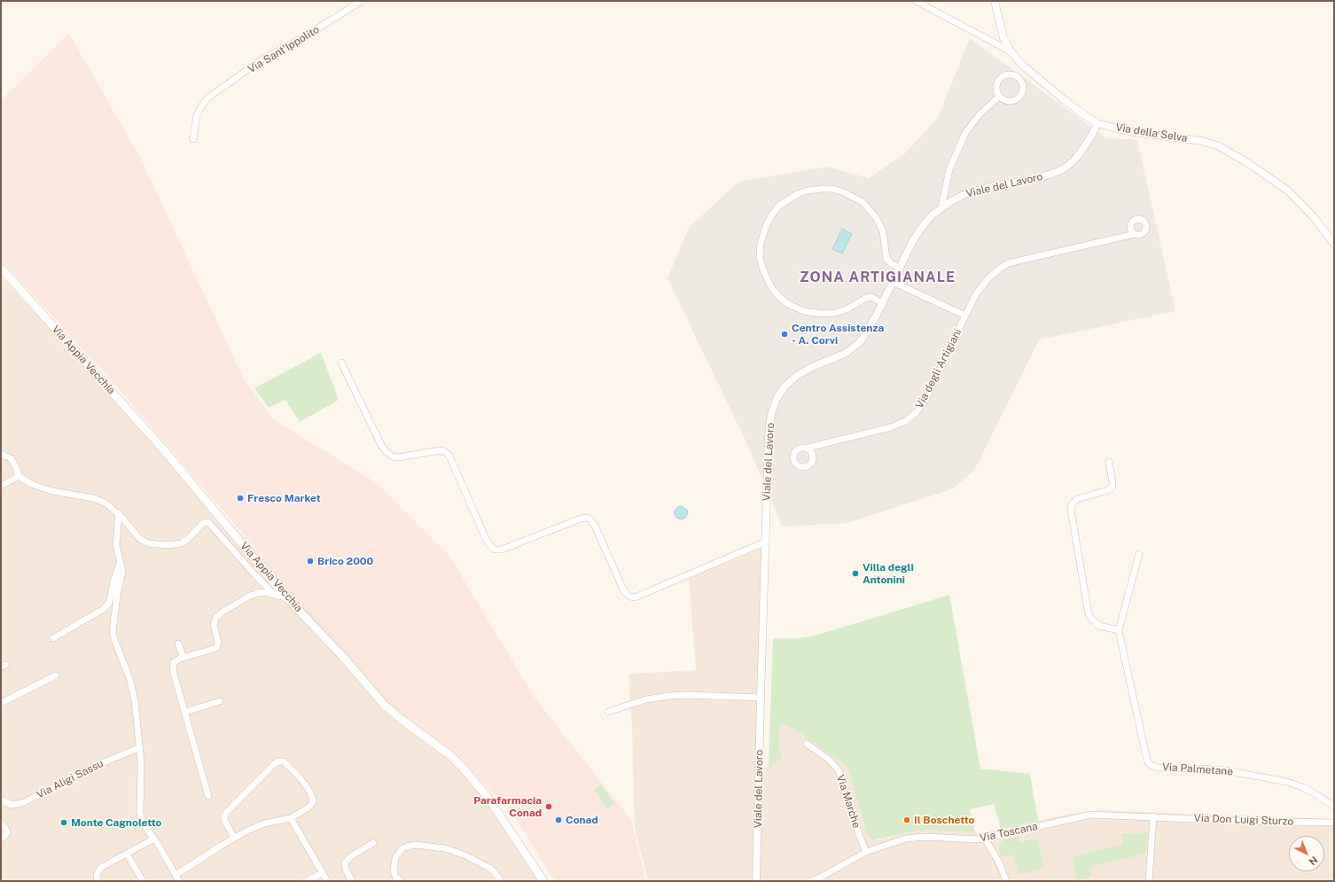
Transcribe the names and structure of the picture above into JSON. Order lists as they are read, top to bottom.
{
  "streets": {
    "main road": ["Via Appia Vecchia"],
    "street": [
      "Via Sant'Ippolito",
      "Via della Selva",
      "Viale del Lavoro",
      "Via degli Artigiani",
      "Via Palmetane",
      "Via Aligi Sassu",
      "Via Marche",
      "Via Don Luigi Sturzo",
      "Via Toscana"
    ]
  },
  "crossings": [
    ["Via della Selva", "Viale del Lavoro"],
    ["Viale del Lavoro", "Via degli Artigiani"],
    ["Via Marche", "Via Toscana"],
    ["Via Don Luigi Sturzo", "Via Toscana"]
  ],
  "districts": ["ZONA ARTIGIANALE"],
  "places": [
    "Centro Assistenza - A. Corvi",
    "Fresco Market",
    "Brico 2000",
    "Villa degli Antonini",
    "Parafarmacia Conad",
    "Conad",
    "Il Boschetto",
    "Monte Cagnoletto"
  ],
  "north": "bottom right"
}
